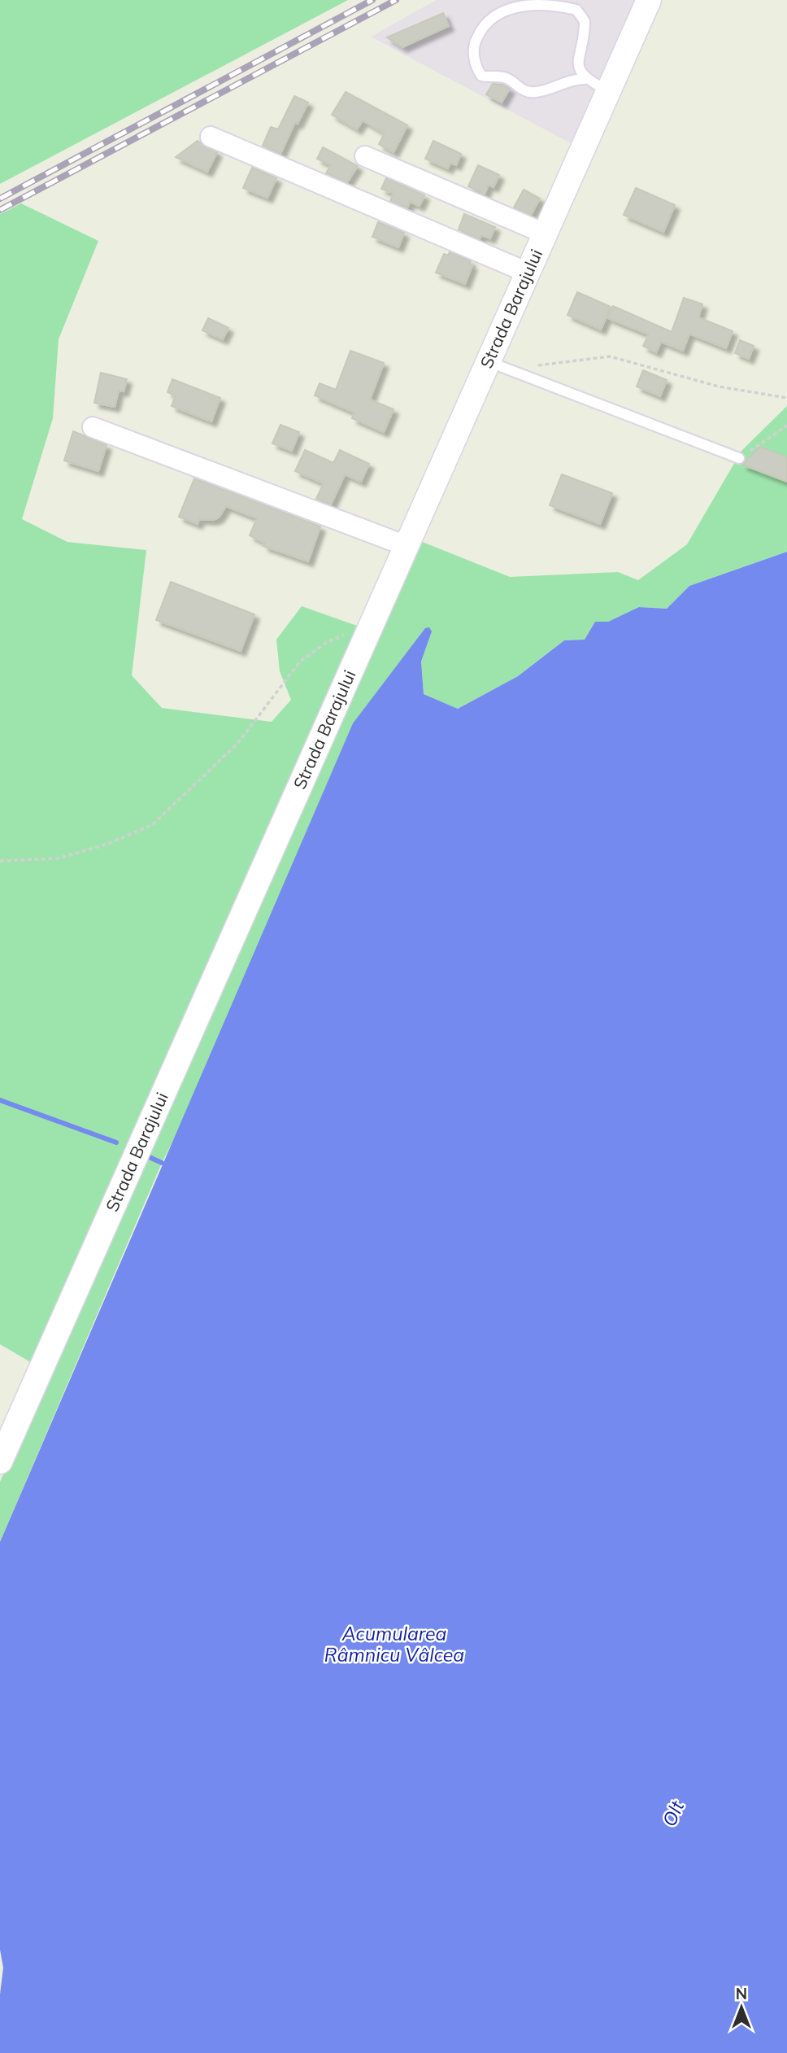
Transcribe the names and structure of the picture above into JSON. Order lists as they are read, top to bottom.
{
  "streets": {
    "street": ["Strada Barajului"]
  },
  "water": ["Acumularea Râmnicu Vâlcea", "Olt"],
  "north": "top"
}
